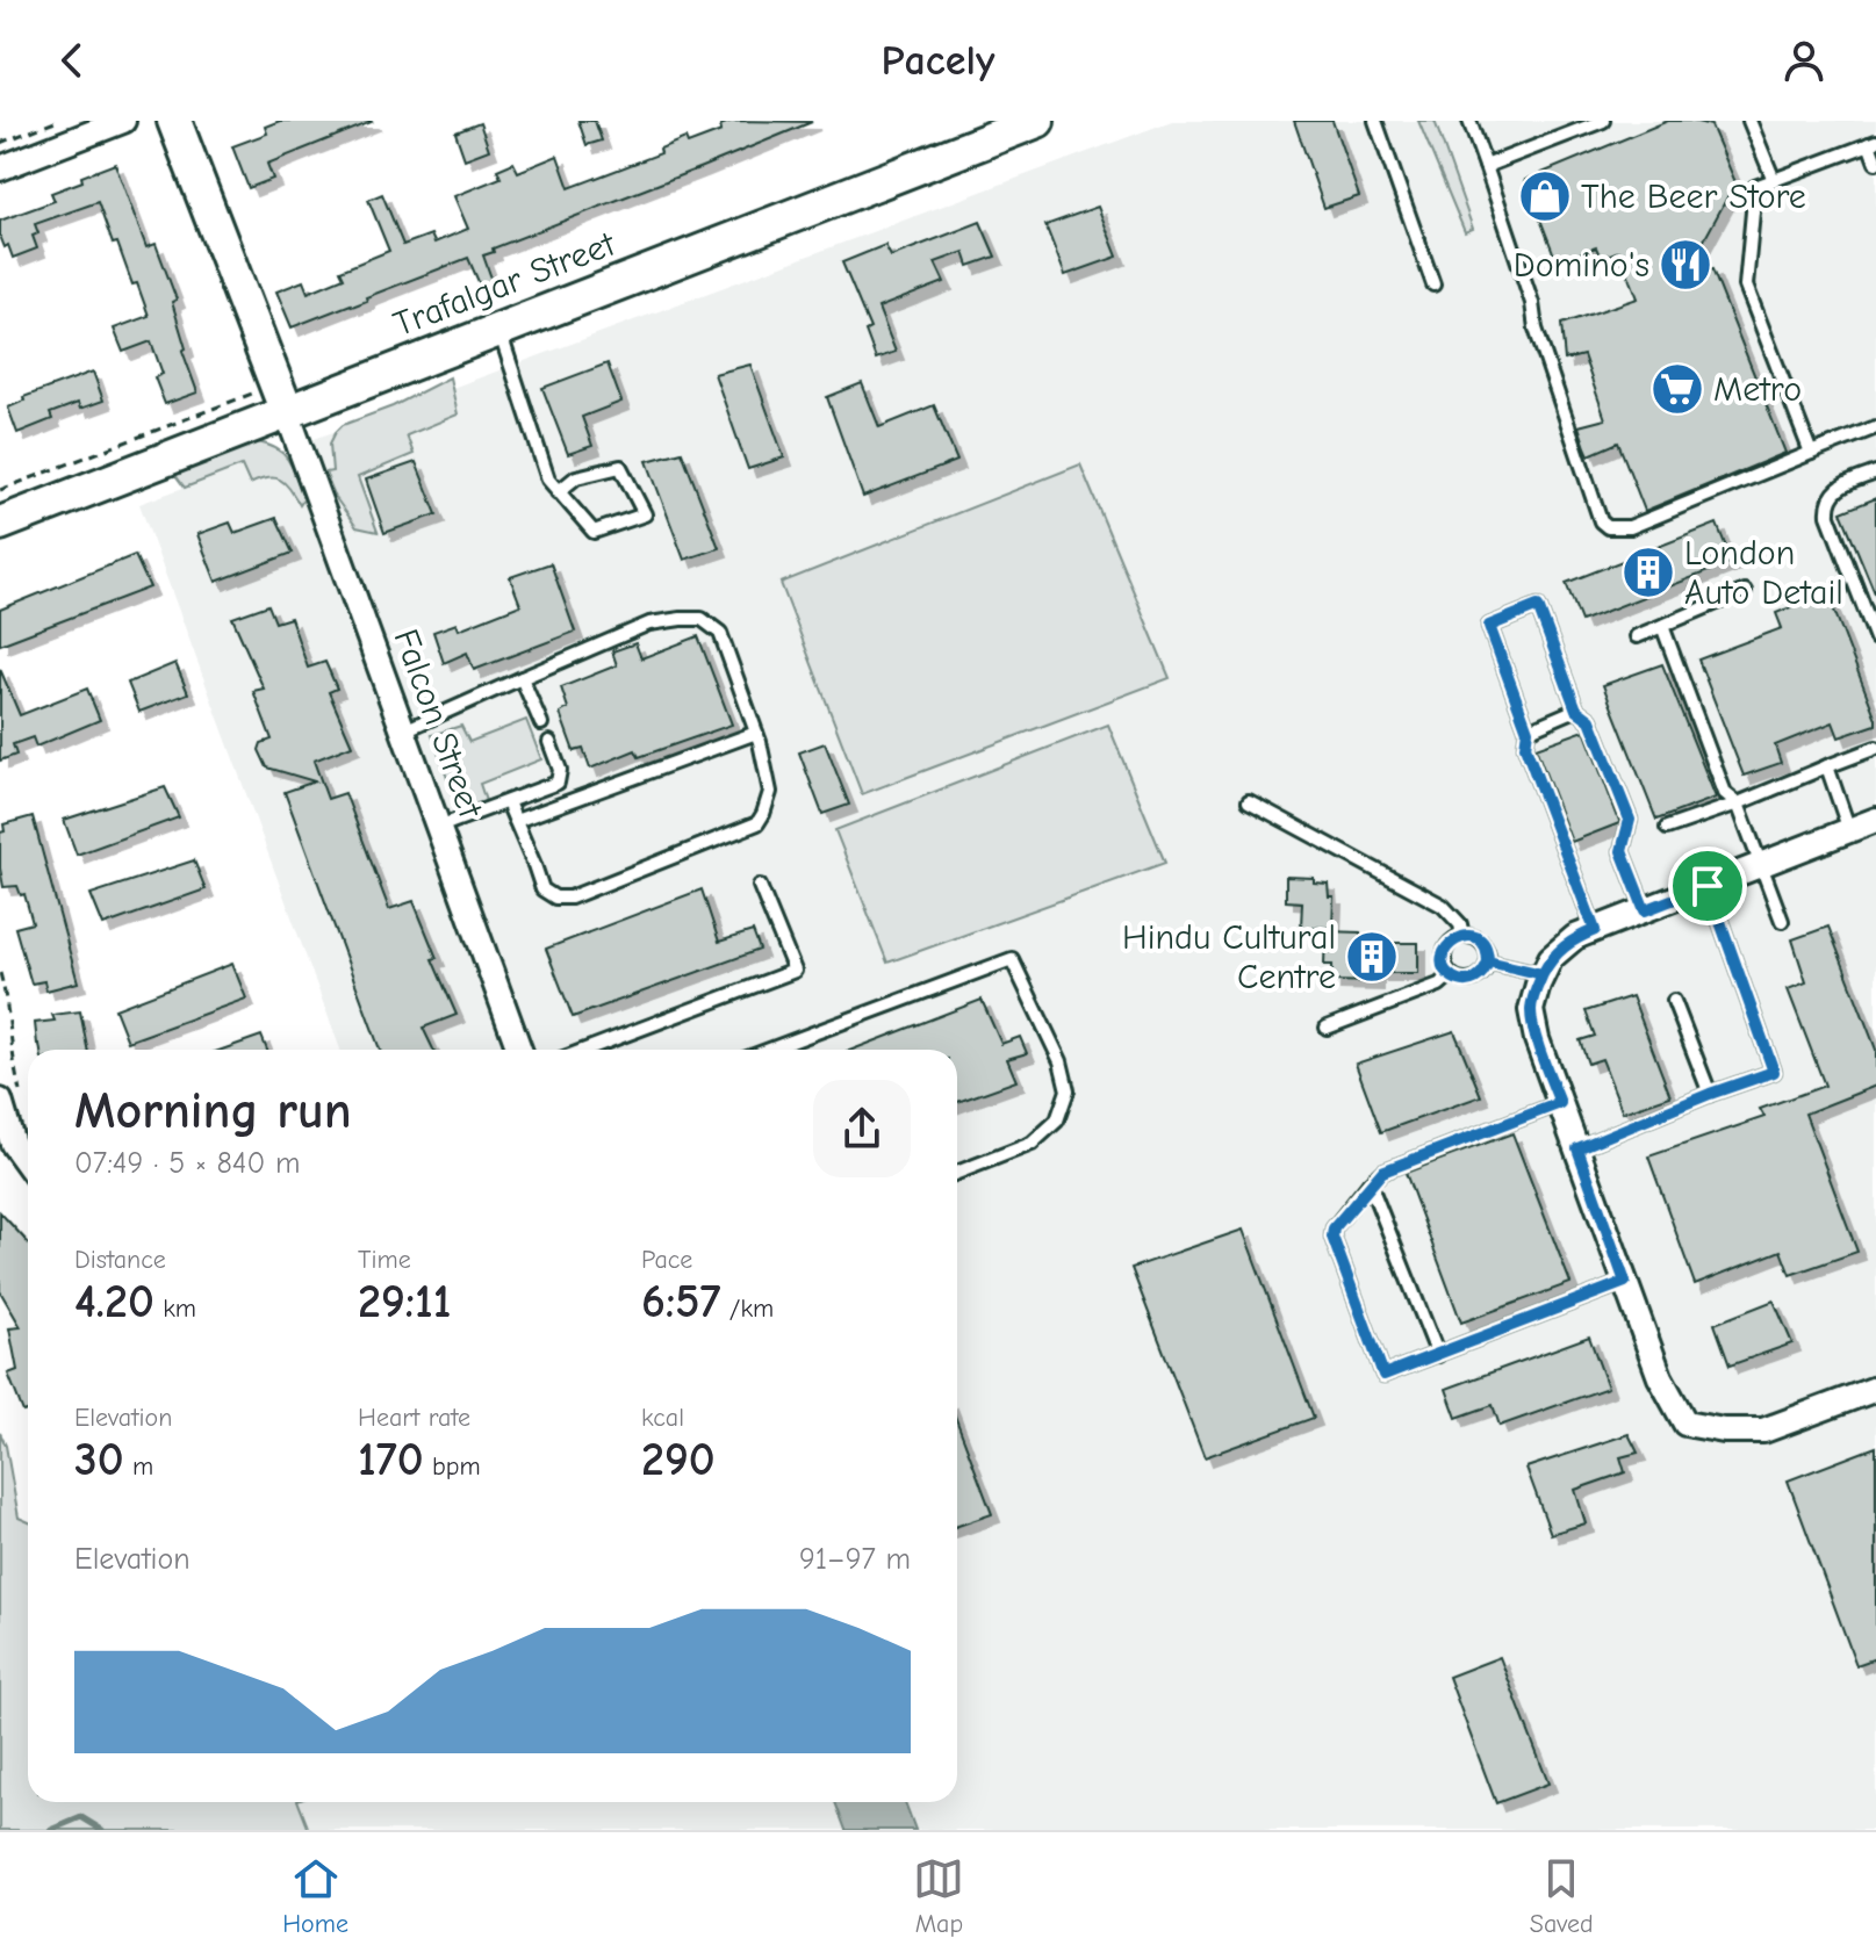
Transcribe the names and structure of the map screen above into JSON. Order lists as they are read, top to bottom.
{
  "streets": {
    "main road": ["Trafalgar Street"],
    "street": ["Falcon Street"]
  },
  "crossings": [
    ["Trafalgar Street", "Falcon Street"]
  ],
  "places": {
    "shop": ["The Beer Store"],
    "restaurant": ["Domino's"],
    "supermarket": ["Metro"],
    "building": ["London Auto Detail", "Hindu Cultural Centre"]
  },
  "page": {
    "header": "Pacely",
    "heading": ["Morning run", "07:49 · 5 × 840 m"],
    "stats": [
      ["Distance", "4.20 km"],
      ["Time", "29:11"],
      ["Pace", "6:57 /km"],
      ["Elevation", "30 m"],
      ["Heart rate", "170 bpm"],
      ["kcal", "290"]
    ],
    "chart": ["Elevation", "91–97 m"],
    "tabs": ["Home", "Map", "Saved"]
  }
}
